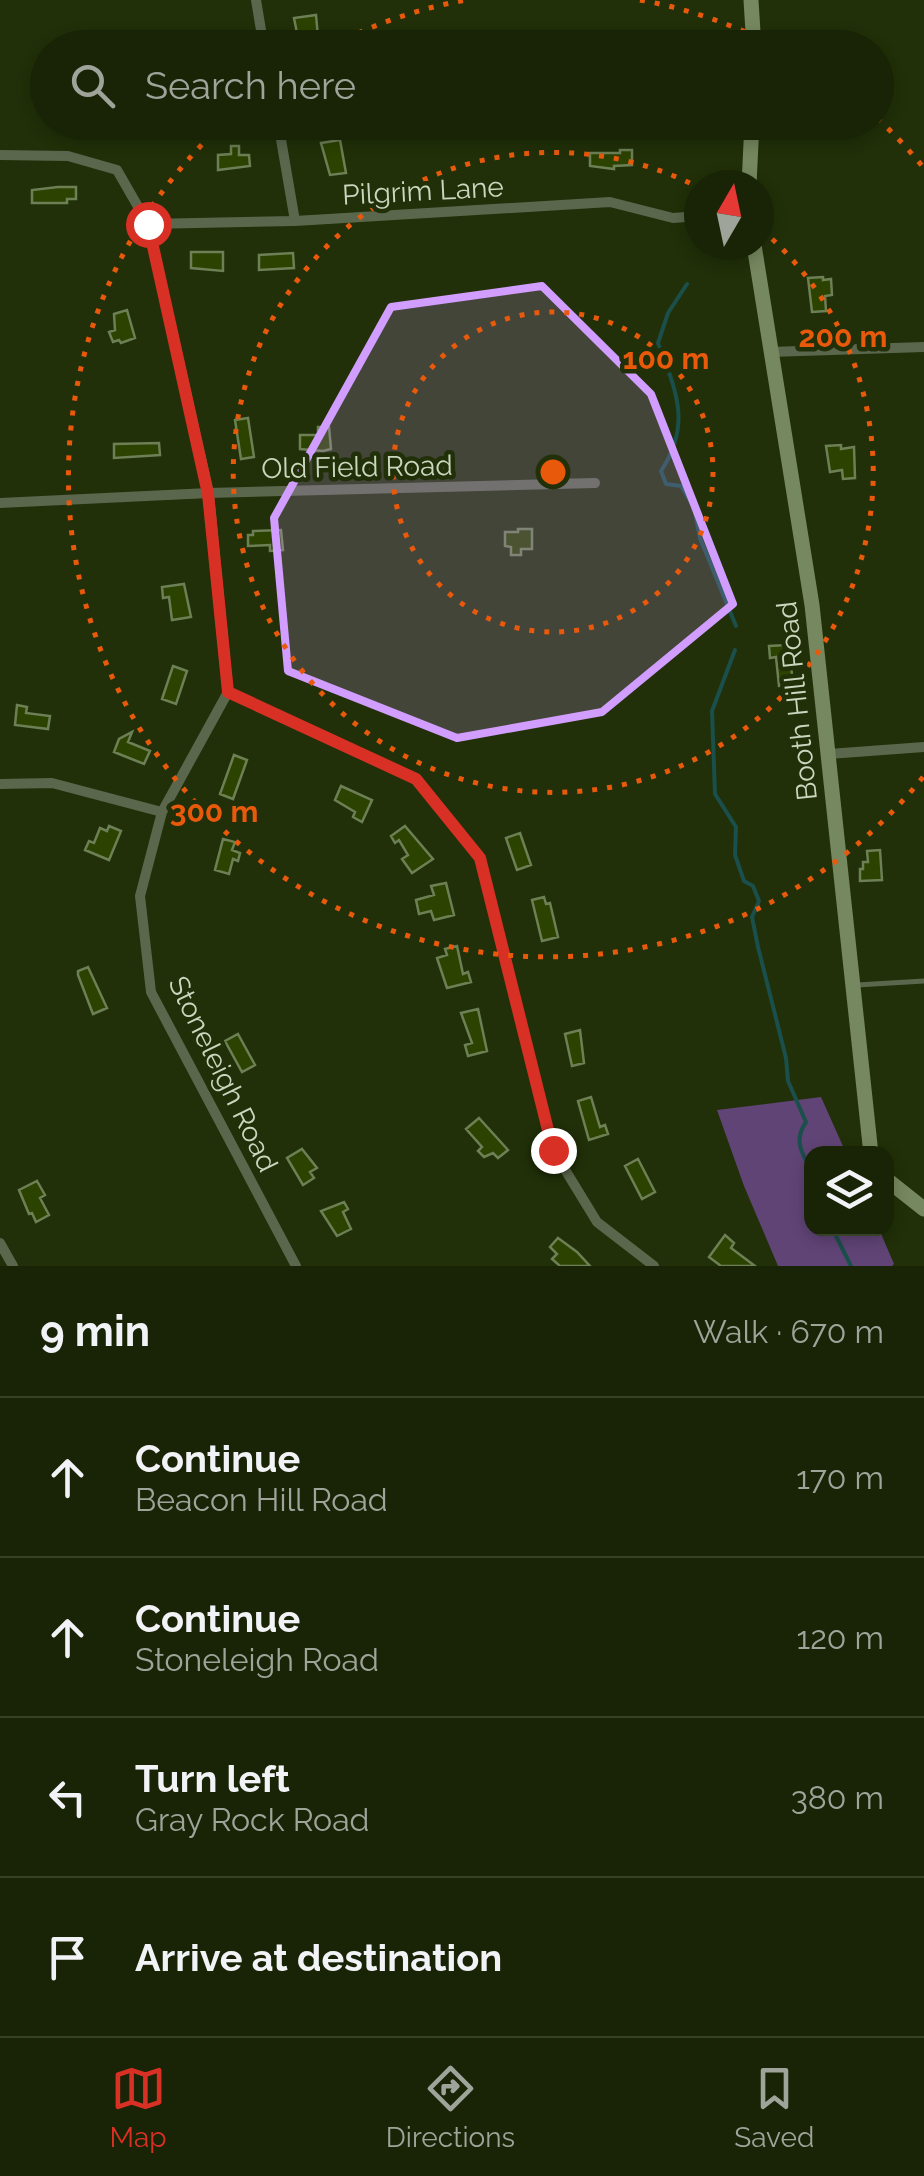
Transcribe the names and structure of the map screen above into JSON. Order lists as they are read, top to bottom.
{
  "streets": {
    "street": [
      "Pilgrim Lane",
      "Old Field Road",
      "Booth Hill Road",
      "Stoneleigh Road"
    ]
  },
  "north": "top",
  "page": {
    "search": "Search here",
    "heading": ["9 min", "Walk · 670 m"],
    "list": [
      ["Continue", "Beacon Hill Road", "170 m"],
      ["Continue", "Stoneleigh Road", "120 m"],
      ["Turn left", "Gray Rock Road", "380 m"],
      "Arrive at destination"
    ],
    "nav": ["Map", "Directions", "Saved"]
  },
  "rings": ["200 m", "100 m", "300 m"]
}
